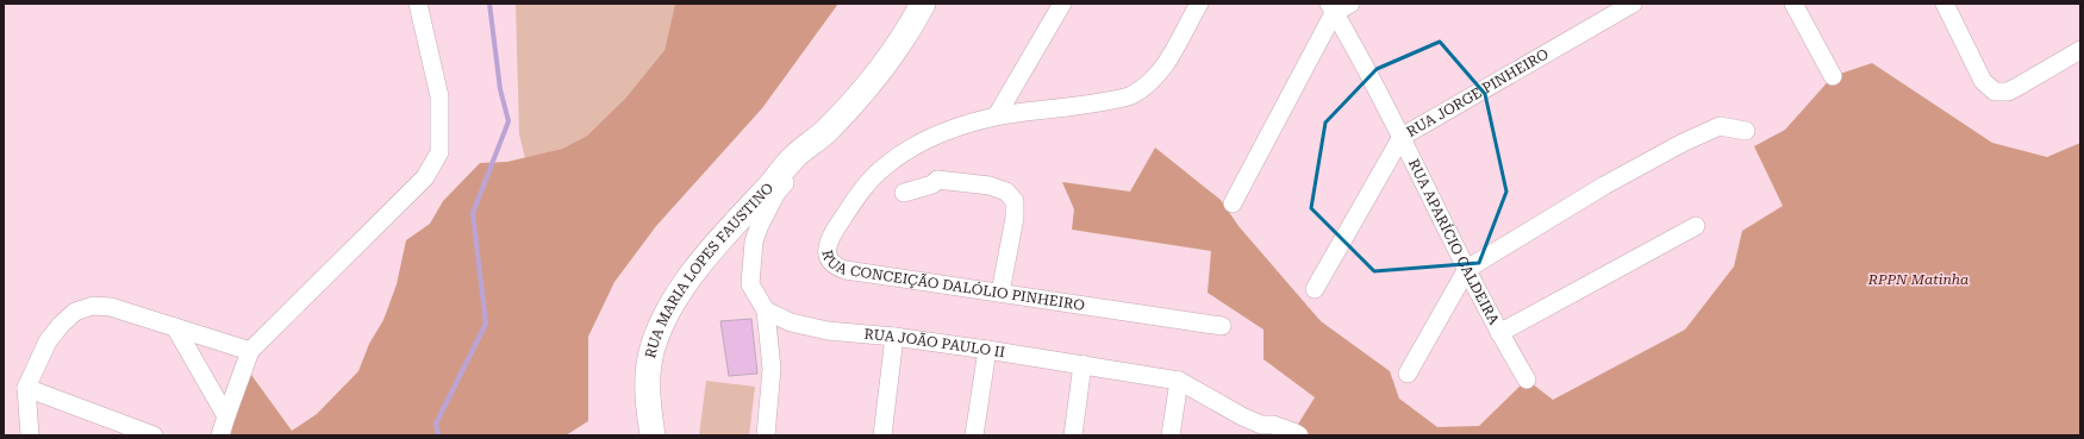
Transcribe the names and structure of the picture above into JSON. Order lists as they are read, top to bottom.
{
  "streets": {
    "street": [
      "RUA JORGE PINHEIRO",
      "RUA APARÍCIO CALDEIRA",
      "RUA MARIA LOPES FAUSTINO",
      "RUA CONCEIÇÃO DALÓLIO PINHEIRO",
      "RUA JOÃO PAULO II"
    ]
  },
  "crossings": [
    ["RUA JORGE PINHEIRO", "RUA APARÍCIO CALDEIRA"]
  ],
  "parks": ["RPPN Matinha"]
}
